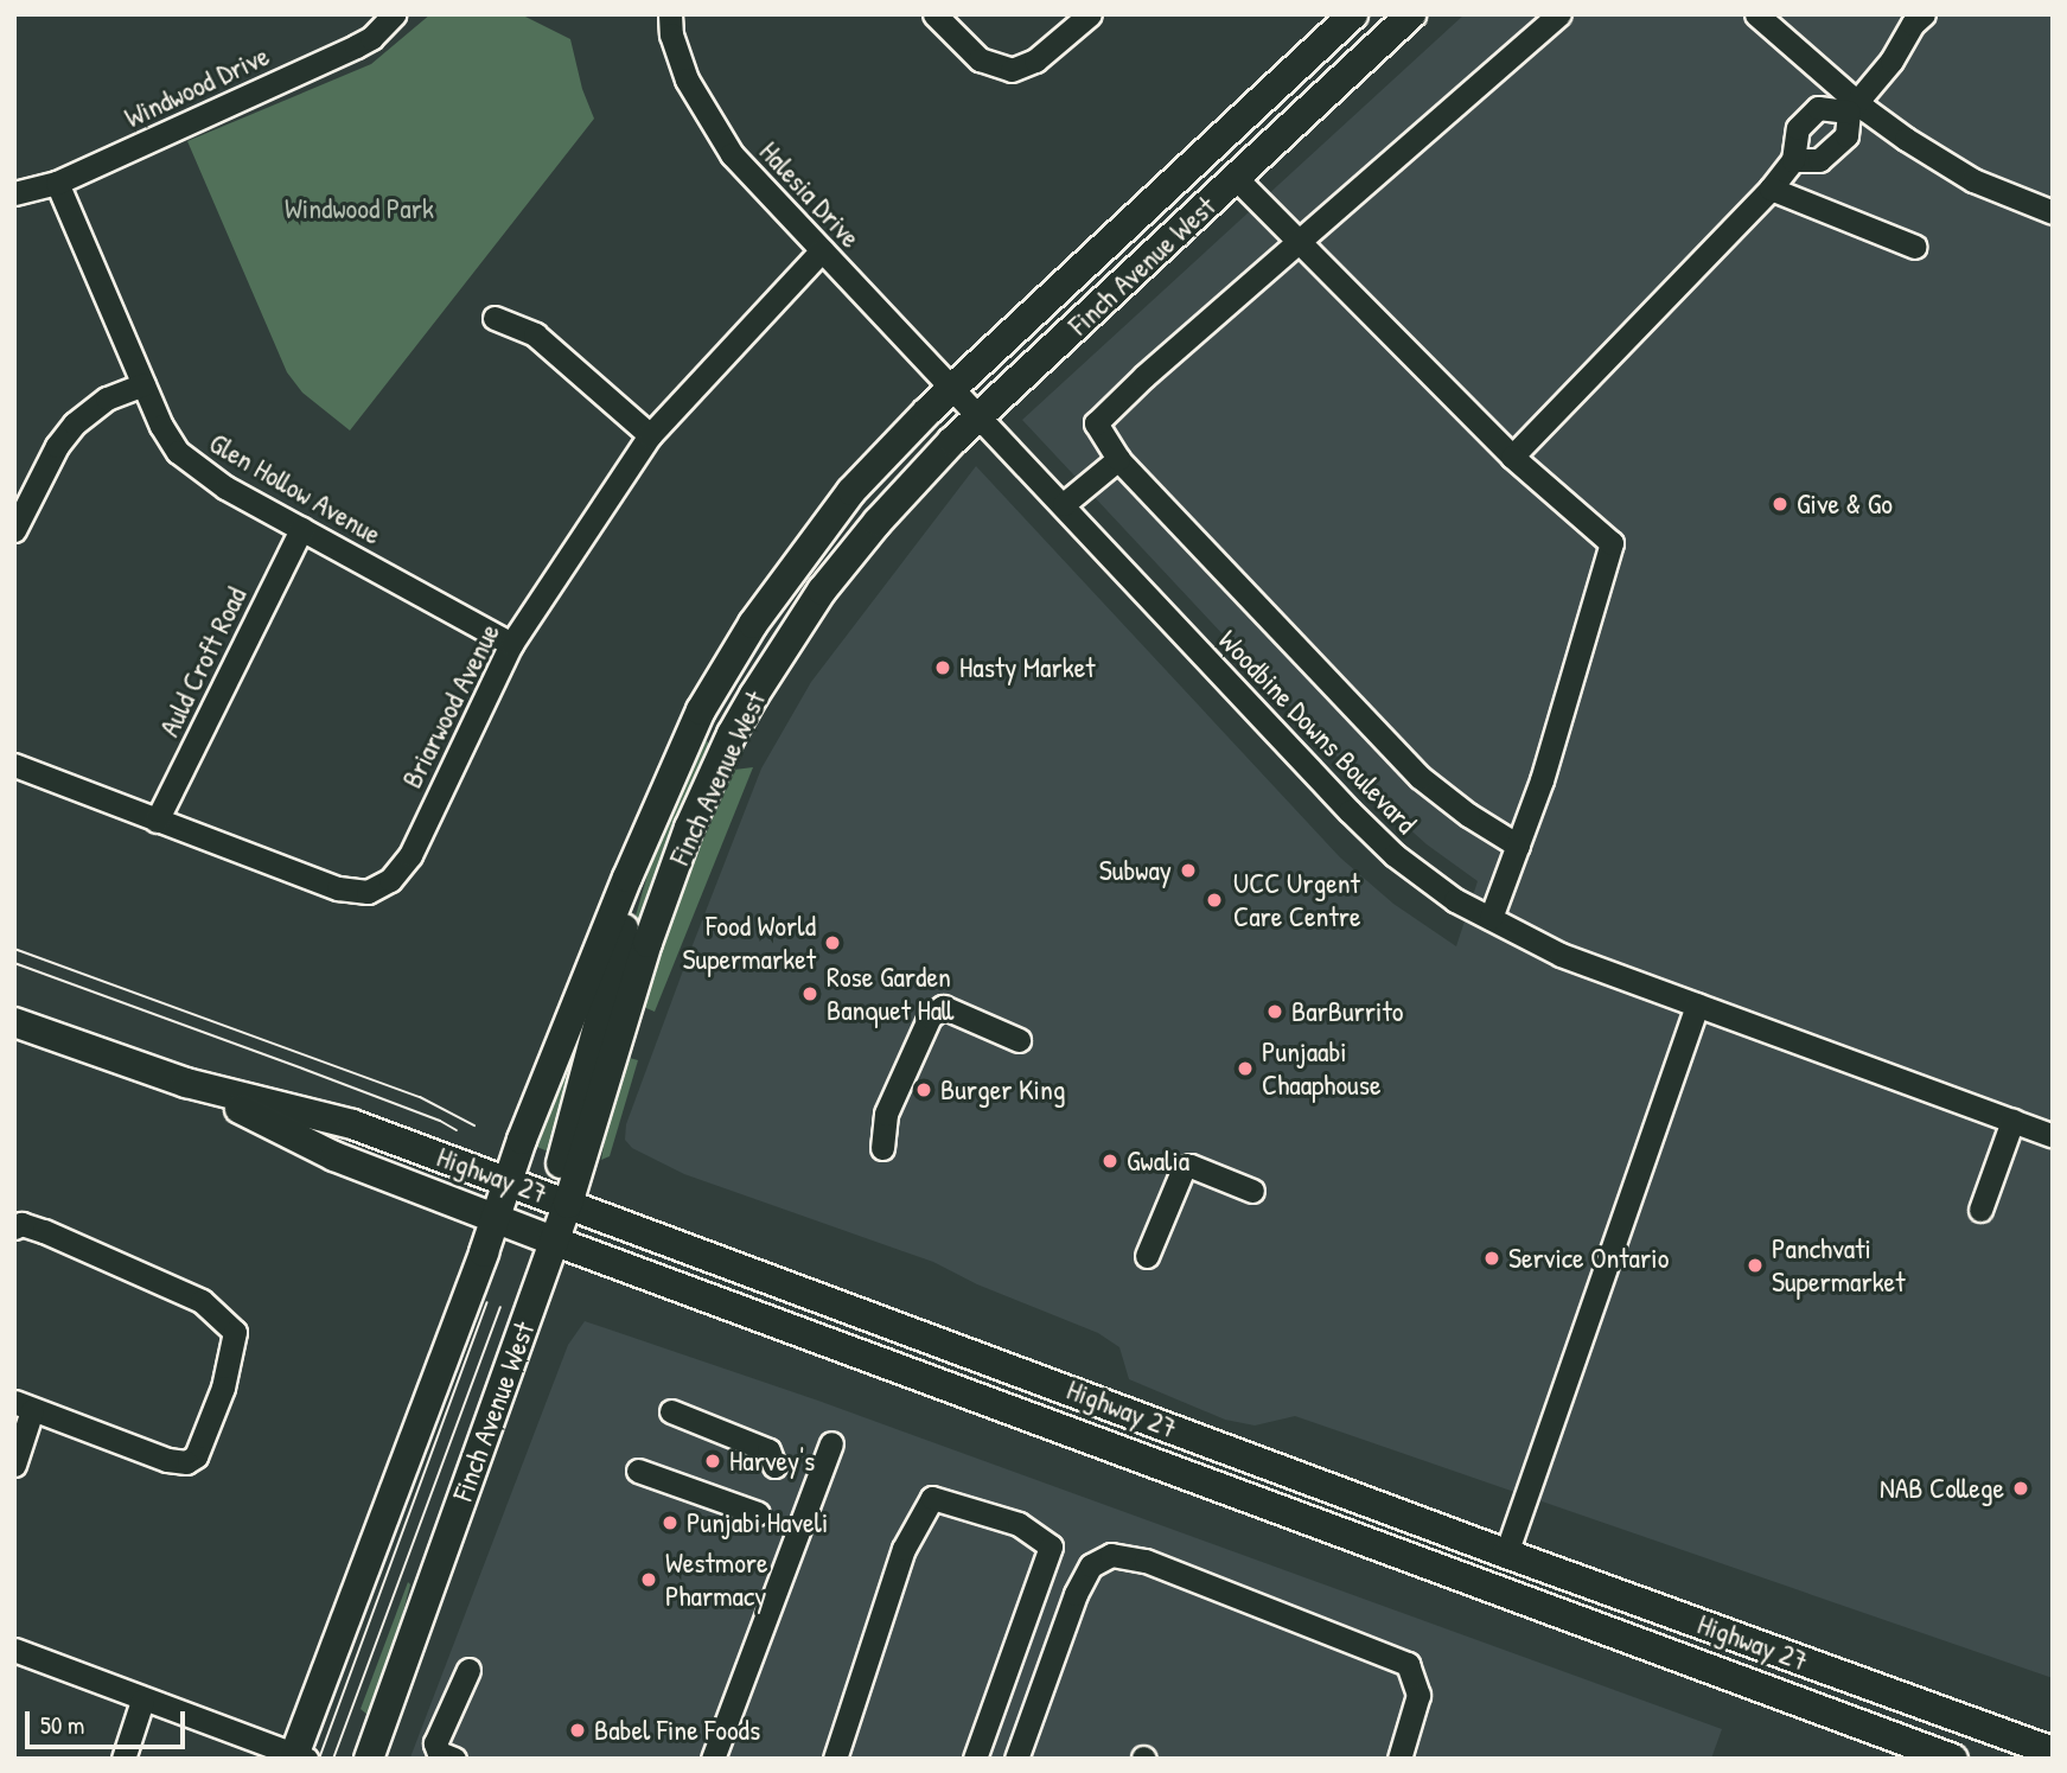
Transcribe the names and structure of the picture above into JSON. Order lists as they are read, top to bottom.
{
  "streets": {
    "main road": ["Finch Avenue West", "Highway 27"],
    "street": [
      "Windwood Drive",
      "Halesia Drive",
      "Glen Hollow Avenue",
      "Auld Croft Road",
      "Briarwood Avenue",
      "Woodbine Downs Boulevard"
    ]
  },
  "crossings": [
    ["Windwood Drive", "Glen Hollow Avenue"],
    ["Halesia Drive", "Finch Avenue West"],
    ["Halesia Drive", "Briarwood Avenue"],
    ["Halesia Drive", "Woodbine Downs Boulevard"],
    ["Finch Avenue West", "Woodbine Downs Boulevard"],
    ["Finch Avenue West", "Highway 27"],
    ["Glen Hollow Avenue", "Auld Croft Road"],
    ["Glen Hollow Avenue", "Briarwood Avenue"],
    ["Auld Croft Road", "Briarwood Avenue"]
  ],
  "parks": ["Windwood Park"],
  "places": [
    "Give & Go",
    "Hasty Market",
    "Subway",
    "UCC Urgent Care Centre",
    "Food World Supermarket",
    "Rose Garden Banquet Hall",
    "BarBurrito",
    "Punjaabi Chaaphouse",
    "Burger King",
    "Gwalia",
    "Service Ontario",
    "Panchvati Supermarket",
    "Harvey's",
    "NAB College",
    "Punjabi Haveli",
    "Westmore Pharmacy",
    "Babel Fine Foods"
  ],
  "scale_bar": "50 m"
}
